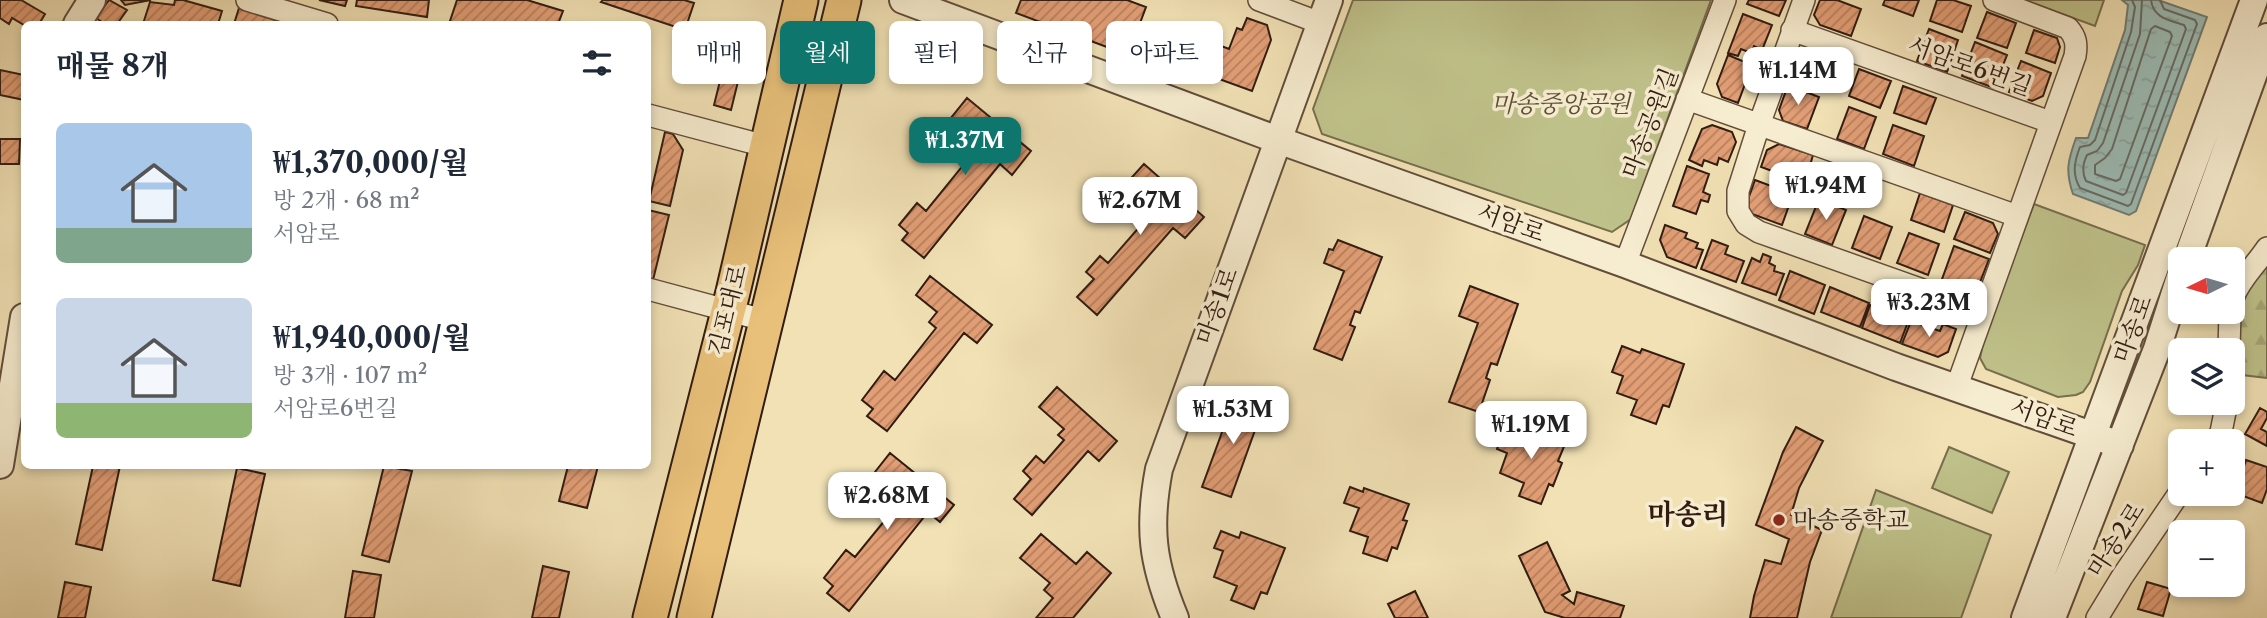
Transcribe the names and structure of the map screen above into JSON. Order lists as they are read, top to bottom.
{
  "streets": {
    "main road": ["김포대로"],
    "street": [
      "서암로6번길",
      "마송공원길",
      "서암로",
      "마송1로",
      "마송로",
      "마송2로"
    ]
  },
  "crossings": [
    ["서암로6번길", "서암로"],
    ["마송공원길", "서암로"],
    ["서암로", "마송1로"],
    ["서암로", "마송로"]
  ],
  "districts": ["마송리"],
  "parks": ["마송중앙공원"],
  "places": ["마송중학교"],
  "north": "left",
  "page": {
    "chip": [
      "매매",
      "월세",
      "필터",
      "신규",
      "아파트"
    ],
    "heading": "매물 8개",
    "price": [
      "₩1.14M",
      "₩1.37M",
      "₩1.94M",
      "₩2.67M",
      "₩3.23M",
      "₩1.53M",
      "₩1.19M",
      "₩2.68M"
    ],
    "list": [
      {
        "name": "₩1,370,000/월",
        "note": "방 2개 · 68 m² · 서암로"
      },
      {
        "name": "₩1,940,000/월",
        "note": "방 3개 · 107 m² · 서암로6번길"
      }
    ],
    "map_buttons": ["+", "−"]
  }
}
